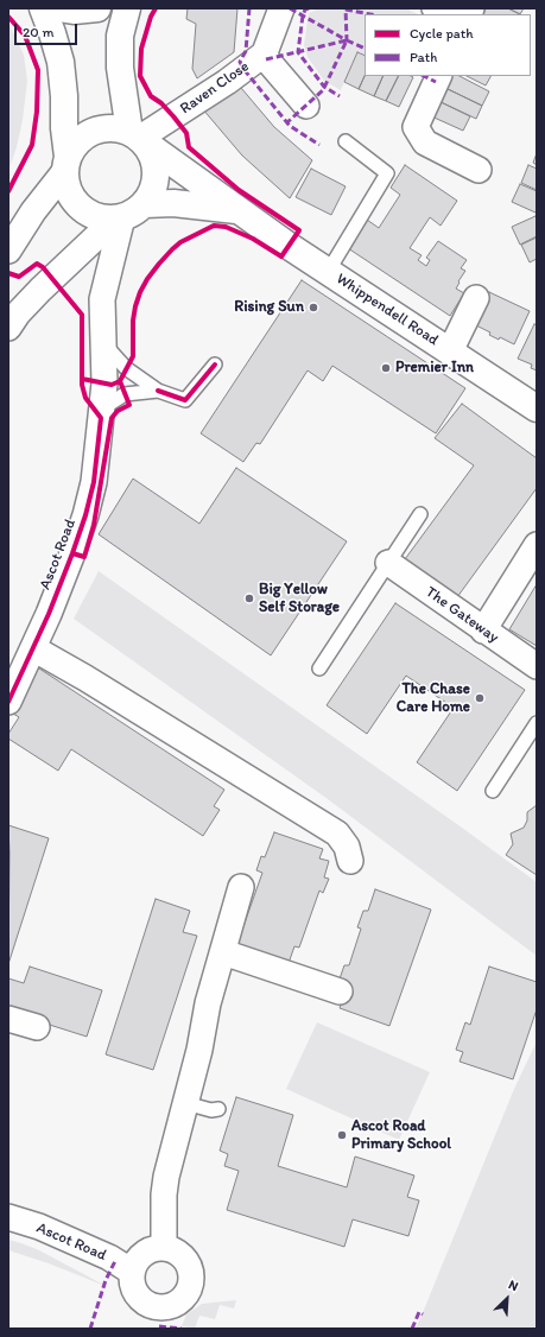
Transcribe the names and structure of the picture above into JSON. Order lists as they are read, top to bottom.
{
  "streets": {
    "street": [
      "Raven Close",
      "Whippendell Road",
      "Ascot Road",
      "The Gateway"
    ]
  },
  "crossings": [
    ["Raven Close", "Whippendell Road"],
    ["Raven Close", "Ascot Road"],
    ["Whippendell Road", "Ascot Road"]
  ],
  "places": [
    "Rising Sun",
    "Premier Inn",
    "Big Yellow Self Storage",
    "The Chase Care Home",
    "Ascot Road Primary School"
  ],
  "legend": ["Cycle path", "Path"],
  "scale_bar": "20 m",
  "north": "top right"
}
